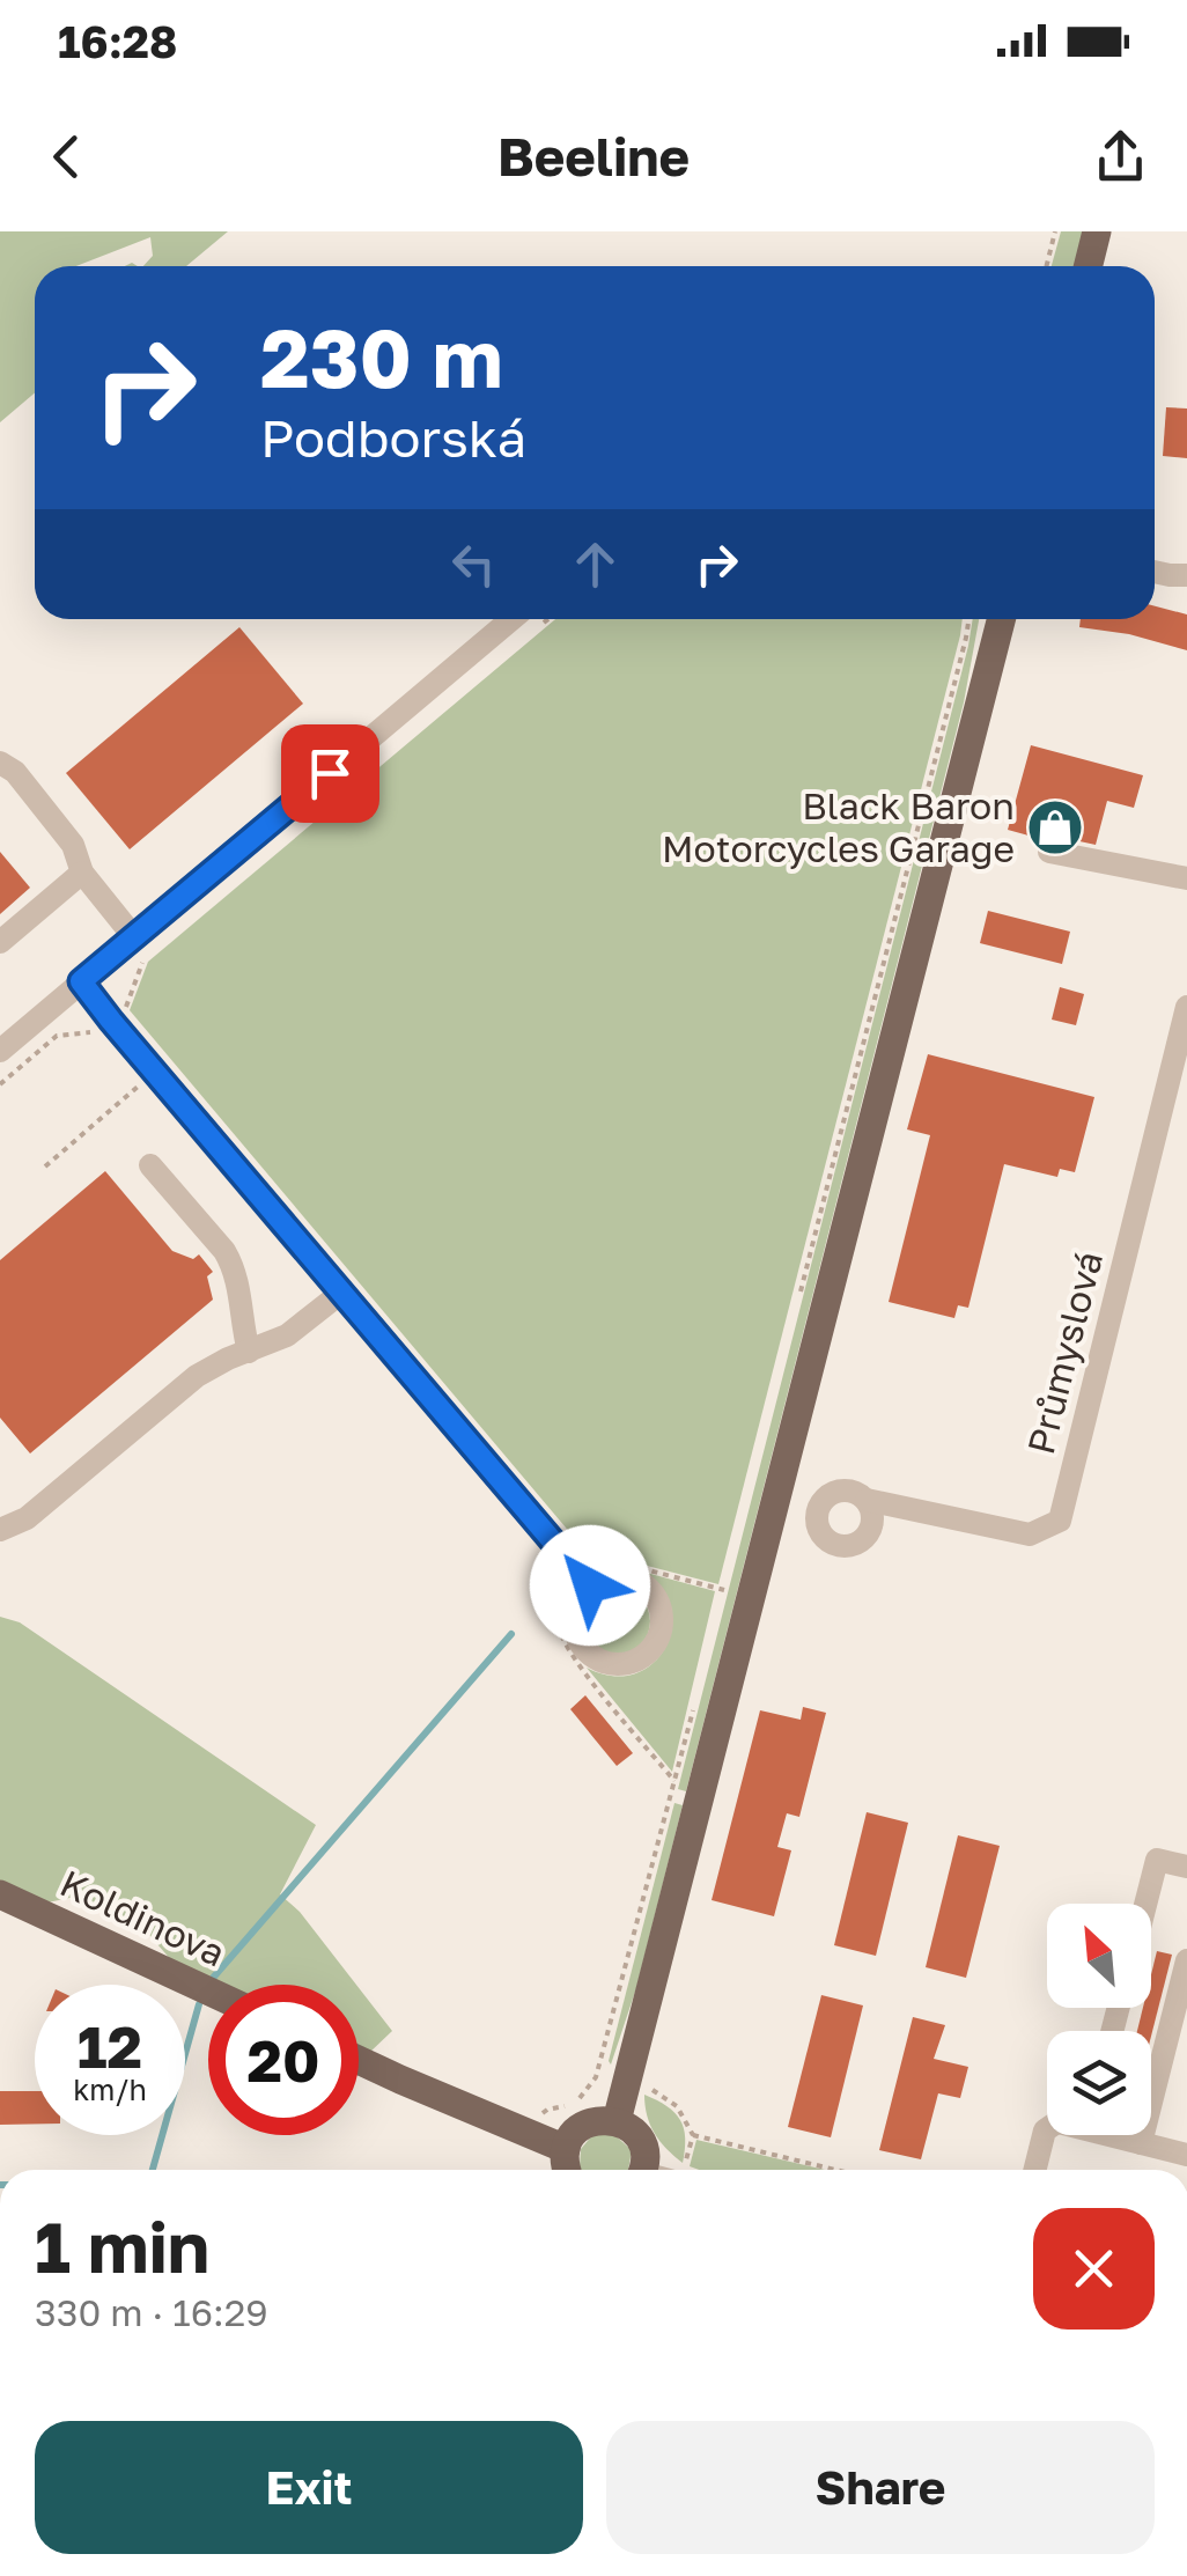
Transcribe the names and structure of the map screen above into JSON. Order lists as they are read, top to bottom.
{
  "streets": {
    "main road": ["Koldinova"],
    "street": ["Průmyslová"]
  },
  "places": {
    "shop": ["Black Baron Motorcycles Garage"]
  },
  "north": "top left",
  "page": {
    "status": "16:28",
    "header": "Beeline",
    "turn": ["230 m", "Podborská"],
    "speed": "12 km/h",
    "limit": "20",
    "heading": ["1 min", "330 m · 16:29"],
    "buttons": ["Exit", "Share"]
  }
}
